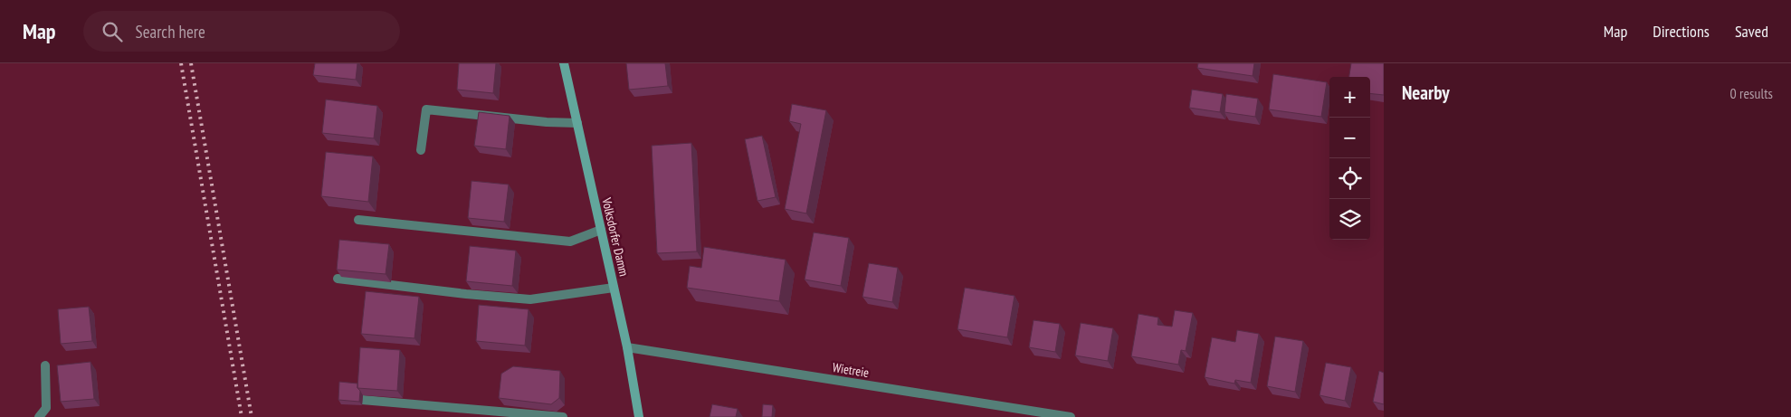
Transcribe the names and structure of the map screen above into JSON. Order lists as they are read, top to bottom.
{
  "streets": {
    "main road": ["Volksdorfer Damm"],
    "street": ["Wietreie"]
  },
  "crossings": [
    ["Volksdorfer Damm", "Wietreie"]
  ],
  "page": {
    "header": "Map",
    "search": "Search here",
    "nav": ["Map", "Directions", "Saved"],
    "heading": ["Nearby", "0 results"],
    "map_buttons": ["+", "−"]
  }
}
